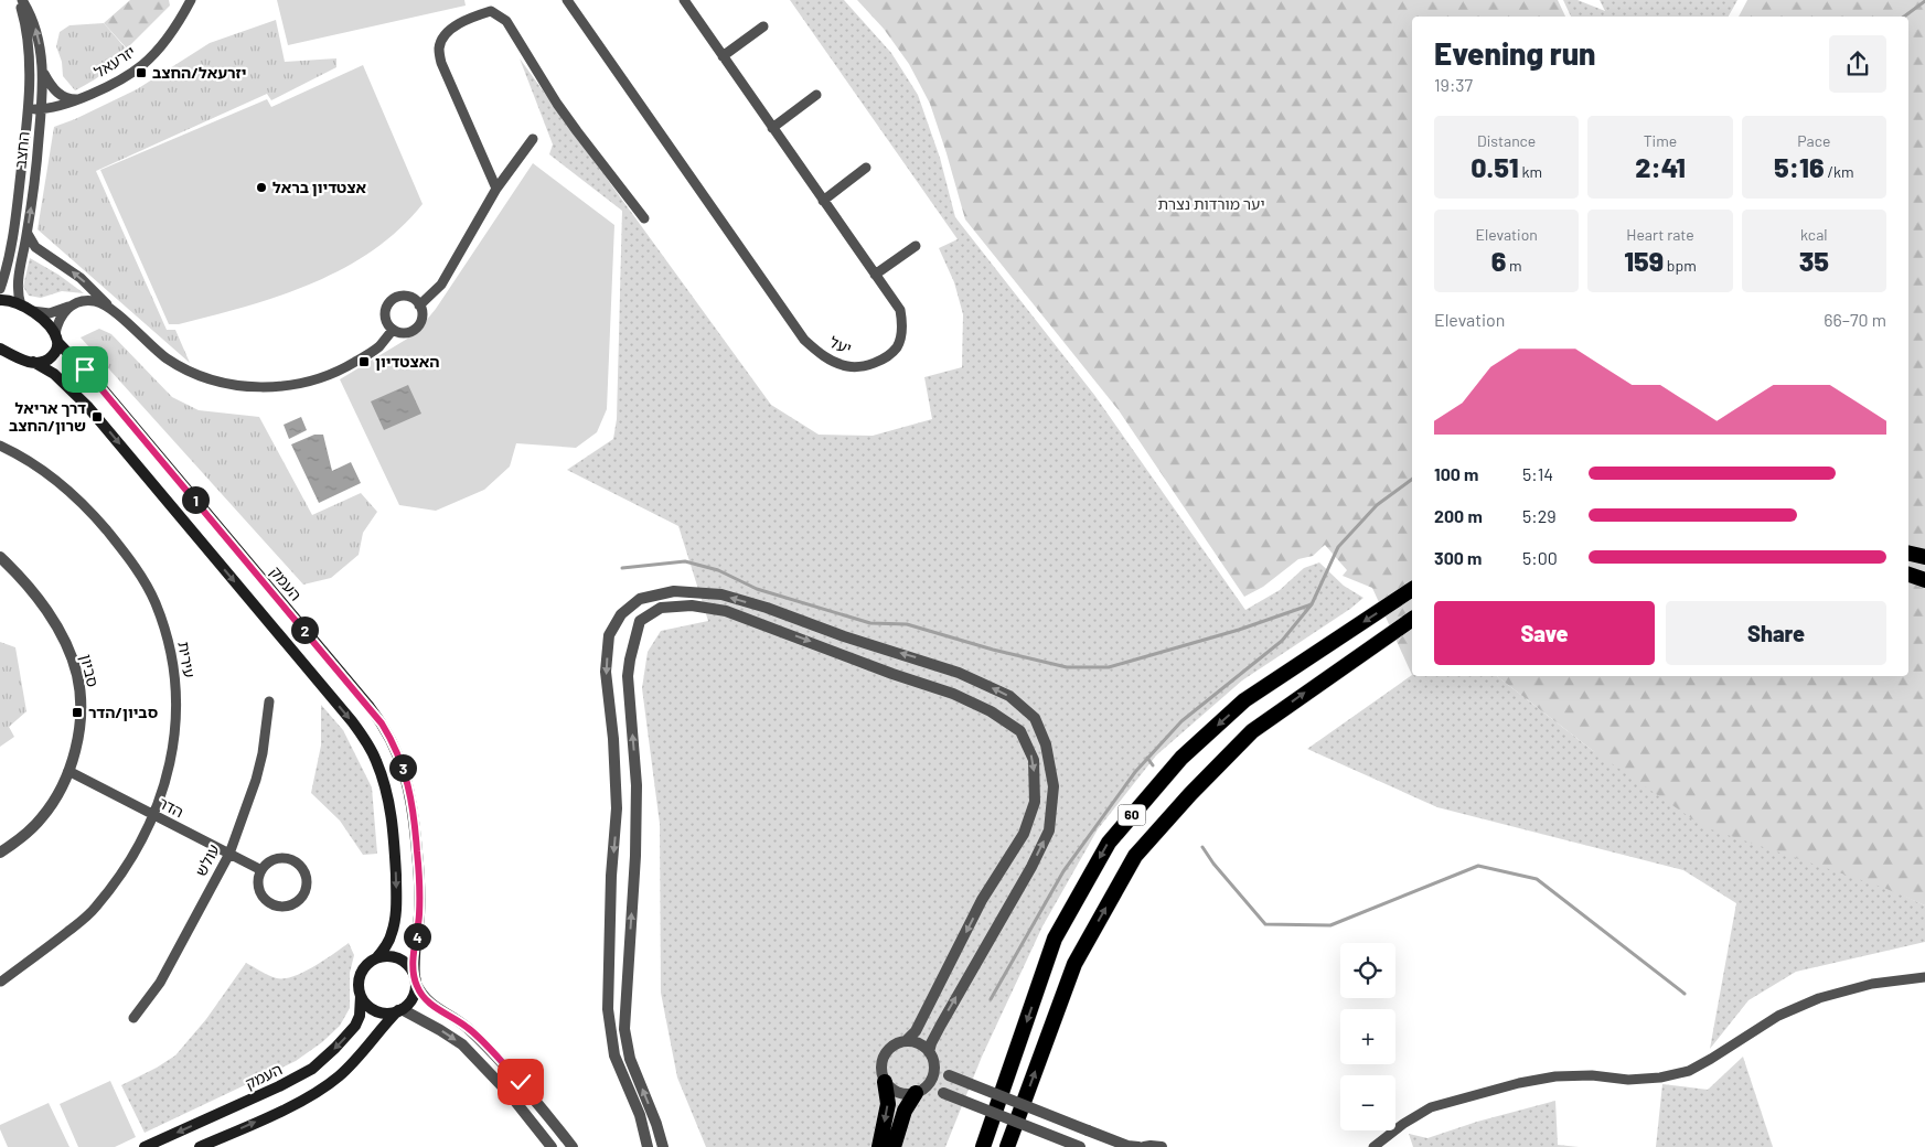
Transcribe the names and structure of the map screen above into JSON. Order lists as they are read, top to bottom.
{
  "streets": {
    "highway": ["60"],
    "main road": ["העמק"],
    "street": [
      "יזרעאל",
      "החצב",
      "יעל",
      "עירית",
      "סביון",
      "הדר",
      "עולש"
    ]
  },
  "crossings": [
    ["יזרעאל", "החצב"],
    ["החצב", "העמק"],
    ["עירית", "הדר"],
    ["סביון", "הדר"],
    ["הדר", "עולש"]
  ],
  "parks": ["יער מורדות נצרת"],
  "places": {
    "transit": [
      "יזרעאל/החצב",
      "האצטדיון",
      "דרך אריאל שרון/החצב",
      "סביון/הדר"
    ],
    "other": ["אצטדיון בראל"]
  },
  "page": {
    "heading": ["Evening run", "19:37"],
    "stats": [
      ["Distance", "0.51 km"],
      ["Time", "2:41"],
      ["Pace", "5:16 /km"],
      ["Elevation", "6 m"],
      ["Heart rate", "159 bpm"],
      ["kcal", "35"]
    ],
    "chart": ["Elevation", "66–70 m"],
    "list": [
      {
        "name": "100 m",
        "note": "5:14"
      },
      {
        "name": "200 m",
        "note": "5:29"
      },
      {
        "name": "300 m",
        "note": "5:00"
      }
    ],
    "pins": [
      "1",
      "2",
      "3",
      "4"
    ],
    "buttons": ["Save", "Share"],
    "map_buttons": ["+", "−"]
  }
}
